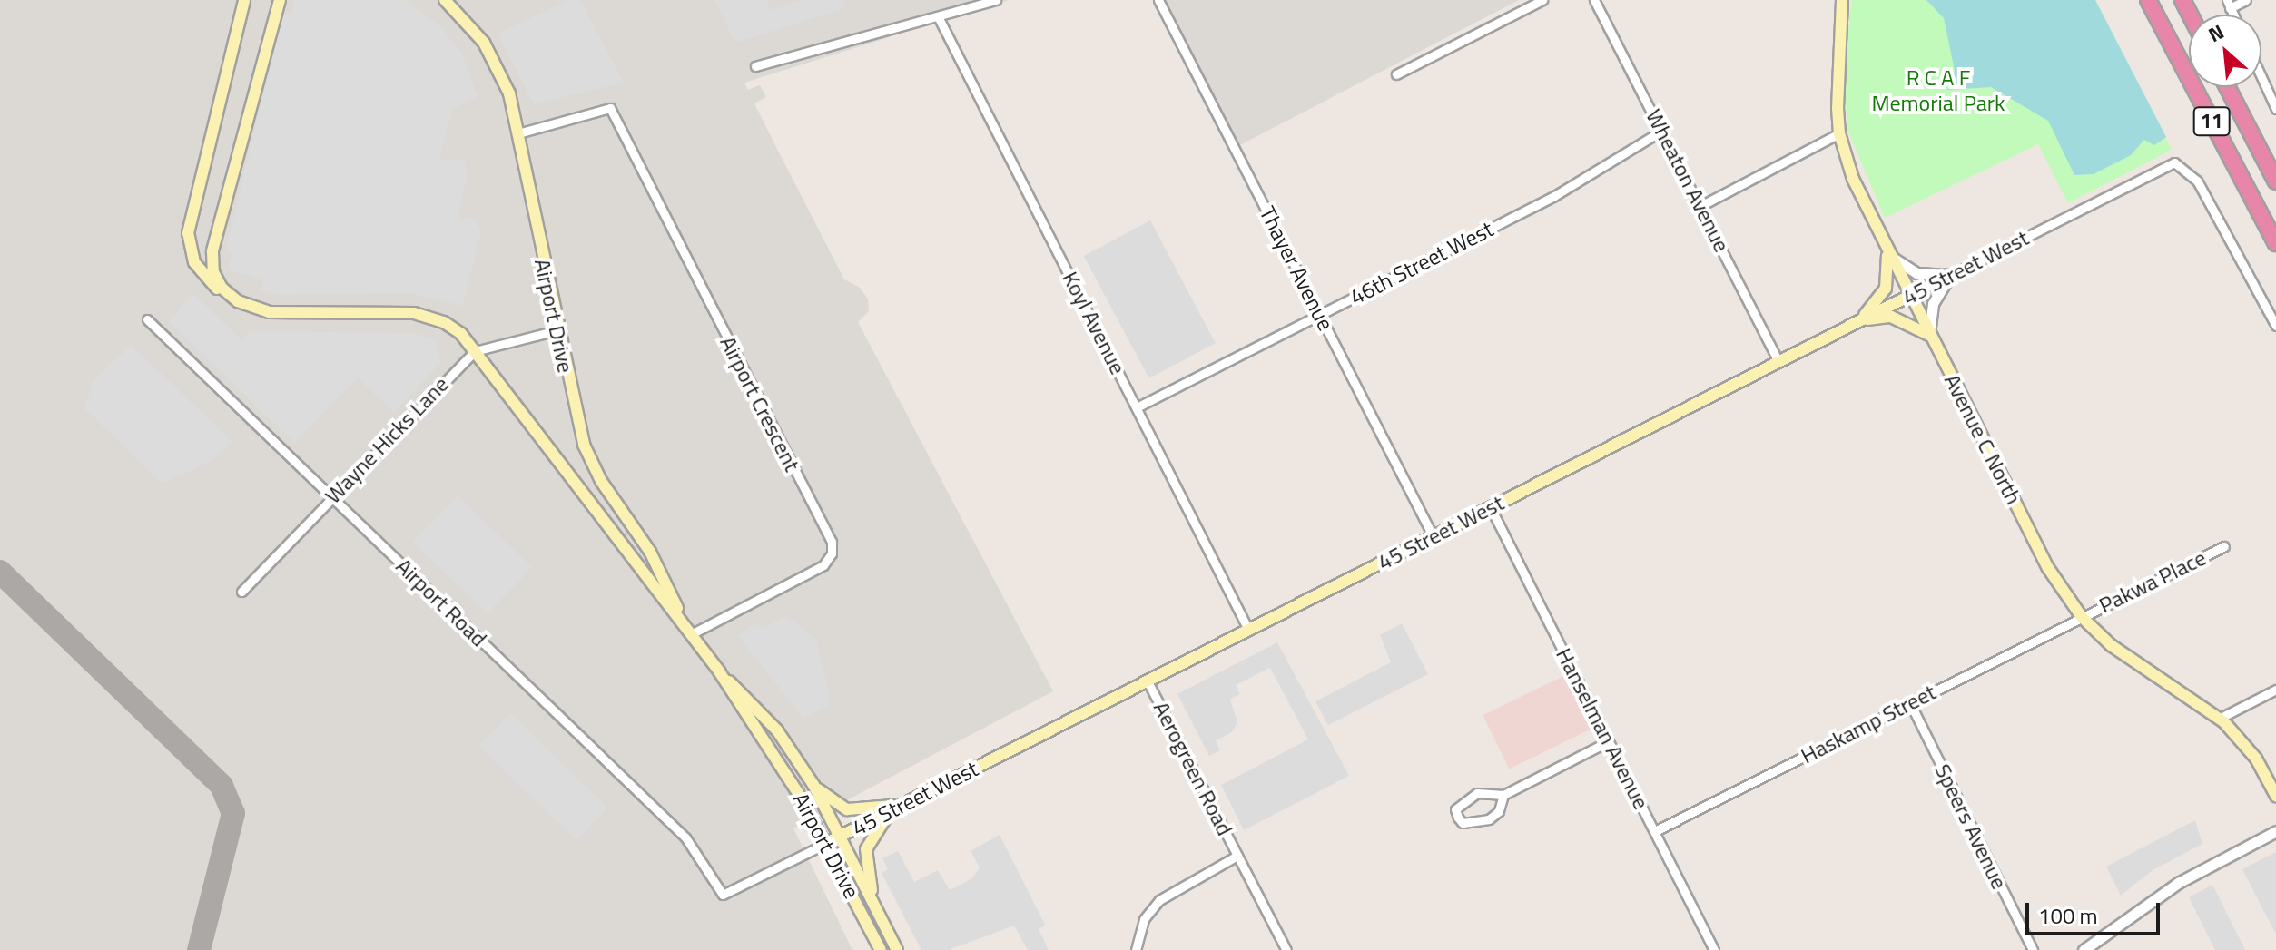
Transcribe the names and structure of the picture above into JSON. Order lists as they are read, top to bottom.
{
  "streets": {
    "highway": ["11"],
    "main road": ["45 Street West", "Airport Drive", "Avenue C North"],
    "street": [
      "Wheaton Avenue",
      "46th Street West",
      "Thayer Avenue",
      "Koyl Avenue",
      "Airport Crescent",
      "Wayne Hicks Lane",
      "Pakwa Place",
      "Airport Road",
      "Haskamp Street",
      "Hanselman Avenue",
      "Aerogreen Road",
      "Speers Avenue"
    ]
  },
  "crossings": [
    ["Wheaton Avenue", "46th Street West"],
    ["Wheaton Avenue", "45 Street West"],
    ["46th Street West", "Thayer Avenue"],
    ["46th Street West", "Koyl Avenue"],
    ["45 Street West", "Thayer Avenue"],
    ["45 Street West", "Airport Drive"],
    ["45 Street West", "Koyl Avenue"],
    ["45 Street West", "Avenue C North"],
    ["45 Street West", "Airport Road"],
    ["45 Street West", "Hanselman Avenue"],
    ["45 Street West", "Aerogreen Road"],
    ["Airport Drive", "Airport Crescent"],
    ["Airport Drive", "Wayne Hicks Lane"],
    ["Avenue C North", "Pakwa Place"],
    ["Avenue C North", "Haskamp Street"],
    ["Wayne Hicks Lane", "Airport Road"],
    ["Pakwa Place", "Haskamp Street"],
    ["Haskamp Street", "Hanselman Avenue"],
    ["Haskamp Street", "Speers Avenue"]
  ],
  "parks": ["R C A F Memorial Park"],
  "scale_bar": "100 m",
  "north": "top left"
}
